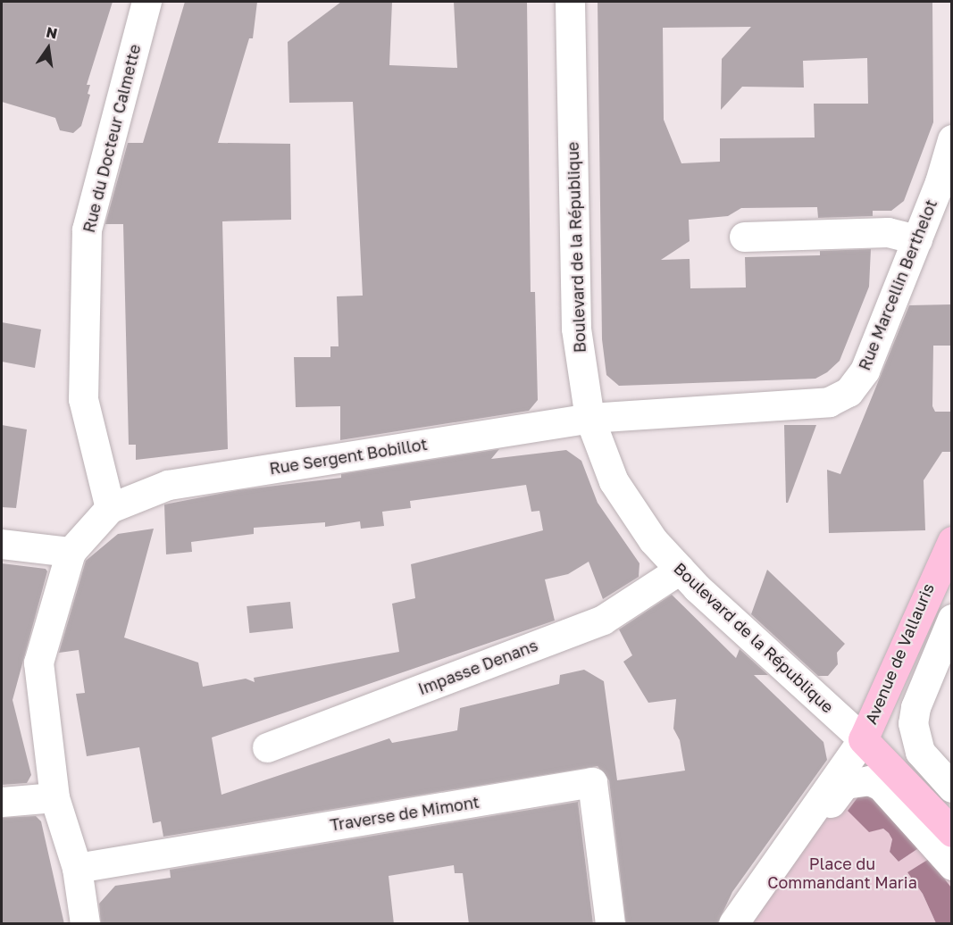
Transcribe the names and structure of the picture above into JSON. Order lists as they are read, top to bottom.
{
  "streets": {
    "main road": ["Boulevard de la République", "Avenue de Vallauris"],
    "street": [
      "Rue du Docteur Calmette",
      "Rue Marcellin Berthelot",
      "Rue Sergent Bobillot",
      "Impasse Denans",
      "Traverse de Mimont"
    ]
  },
  "crossings": [
    ["Rue du Docteur Calmette", "Rue Sergent Bobillot"],
    ["Boulevard de la République", "Rue Marcellin Berthelot"],
    ["Boulevard de la République", "Rue Sergent Bobillot"],
    ["Boulevard de la République", "Avenue de Vallauris"],
    ["Boulevard de la République", "Impasse Denans"],
    ["Rue Marcellin Berthelot", "Rue Sergent Bobillot"]
  ],
  "parks": ["Place du Commandant Maria"],
  "north": "top"
}
